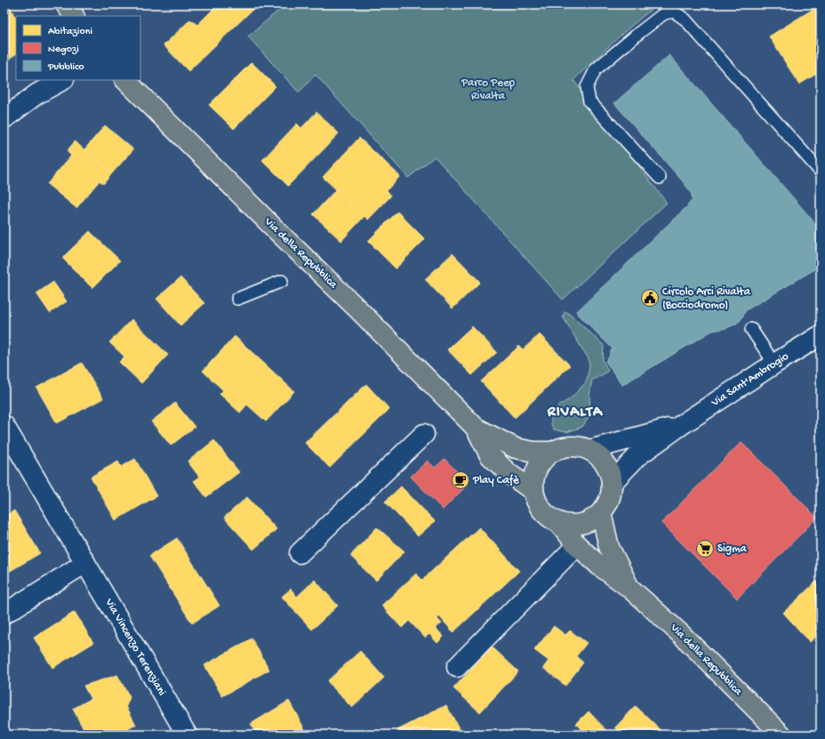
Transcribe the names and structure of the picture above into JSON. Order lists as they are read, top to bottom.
{
  "streets": {
    "main road": ["Via della Repubblica"],
    "street": ["Via Sant'Ambrogio", "Via Vincenzo Terenziani"]
  },
  "crossings": [
    ["Via della Repubblica", "Via Sant'Ambrogio"]
  ],
  "districts": ["RIVALTA"],
  "parks": ["Parco Peep Rivalta"],
  "places": {
    "public building": ["Circolo Arci Rivalta (Bocciodromo)"],
    "cafe": ["Play Cafè"],
    "supermarket": ["Sigma"]
  },
  "legend": ["Abitazioni", "Negozi", "Pubblico"]
}
